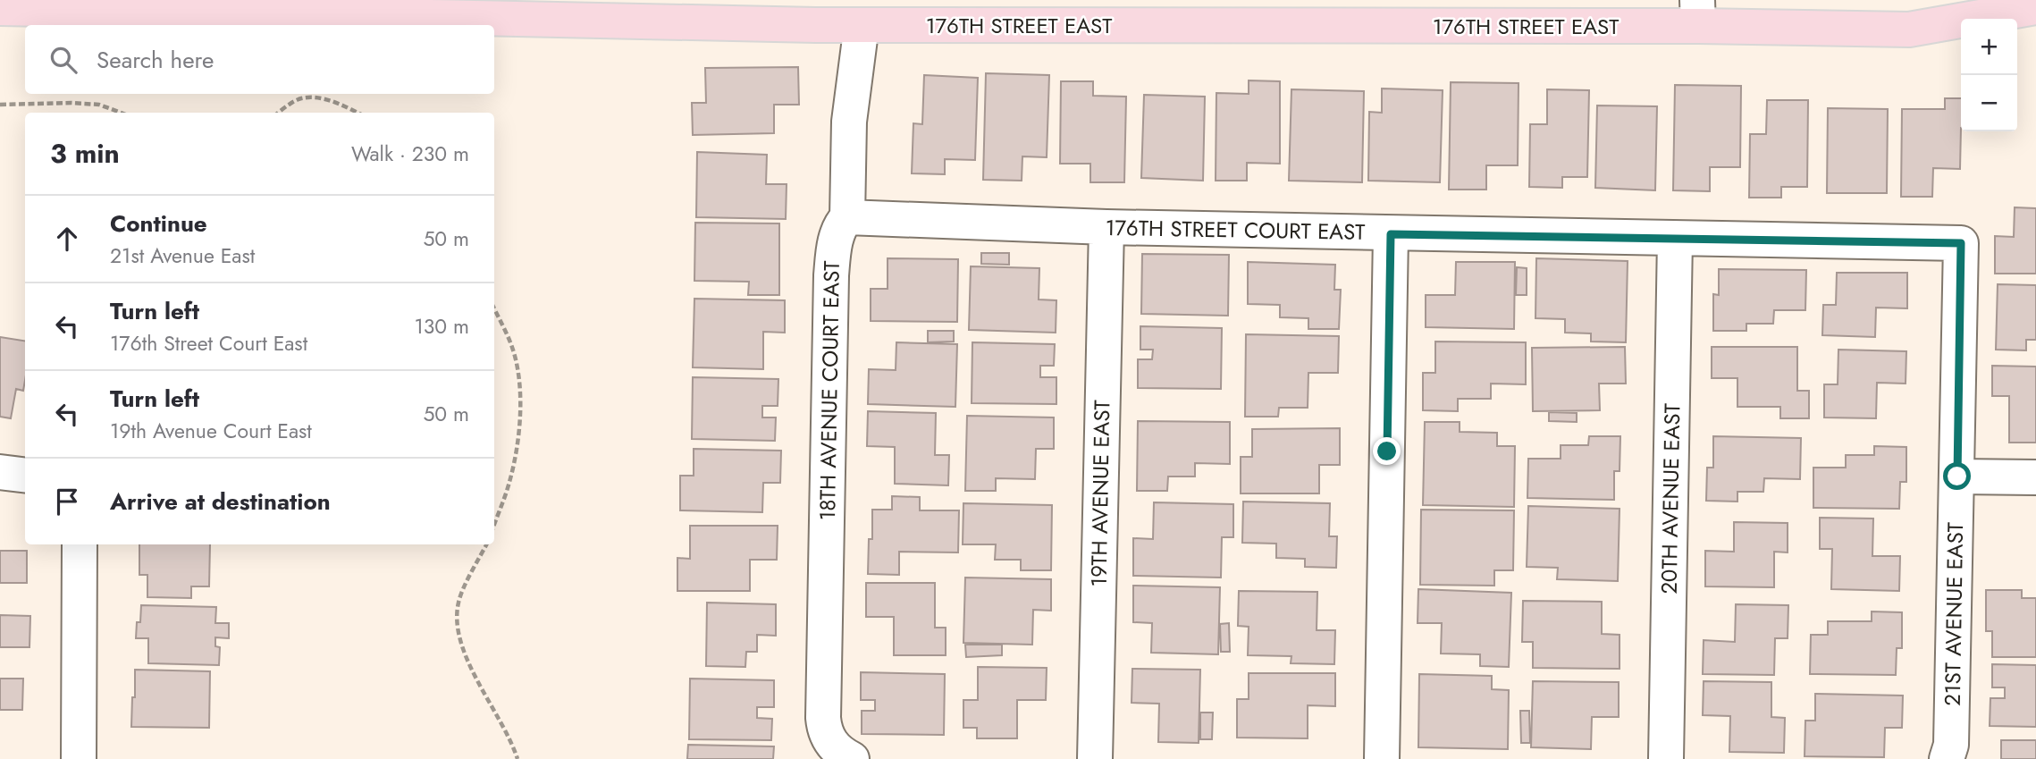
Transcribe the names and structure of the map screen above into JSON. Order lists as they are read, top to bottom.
{
  "streets": {
    "main road": ["176TH STREET EAST"],
    "street": [
      "176TH STREET COURT EAST",
      "18TH AVENUE COURT EAST",
      "19TH AVENUE EAST",
      "20TH AVENUE EAST",
      "21ST AVENUE EAST"
    ]
  },
  "crossings": [
    ["176TH STREET EAST", "18TH AVENUE COURT EAST"],
    ["176TH STREET COURT EAST", "18TH AVENUE COURT EAST"],
    ["176TH STREET COURT EAST", "19TH AVENUE EAST"],
    ["176TH STREET COURT EAST", "20TH AVENUE EAST"],
    ["176TH STREET COURT EAST", "21ST AVENUE EAST"]
  ],
  "page": {
    "map_buttons": ["+", "−"],
    "search": "Search here",
    "heading": ["3 min", "Walk · 230 m"],
    "list": [
      ["Continue", "21st Avenue East", "50 m"],
      ["Turn left", "176th Street Court East", "130 m"],
      ["Turn left", "19th Avenue Court East", "50 m"],
      "Arrive at destination"
    ]
  }
}
